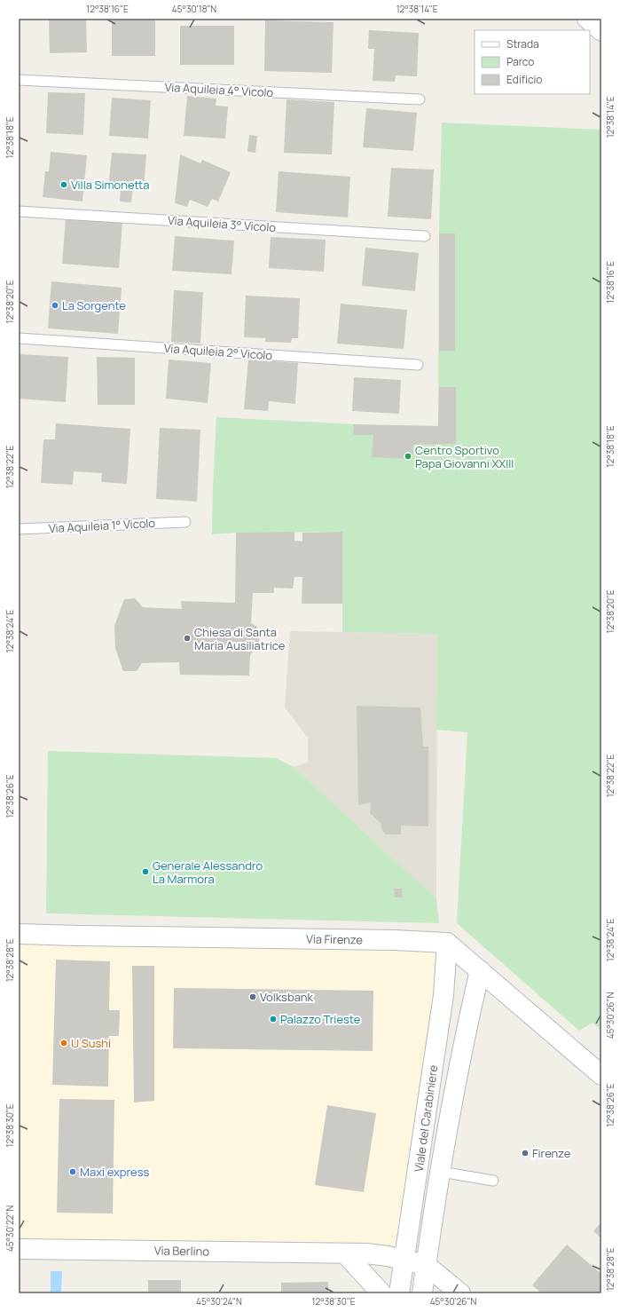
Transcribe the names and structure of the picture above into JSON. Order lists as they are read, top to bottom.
{
  "streets": {
    "street": ["Via Firenze", "Viale del Carabiniere", "Via Berlino"],
    "lane": [
      "Via Aquileia 4° Vicolo",
      "Via Aquileia 3° Vicolo",
      "Via Aquileia 2° Vicolo",
      "Via Aquileia 1° Vicolo"
    ]
  },
  "crossings": [
    ["Via Firenze", "Viale del Carabiniere"],
    ["Viale del Carabiniere", "Via Berlino"]
  ],
  "places": [
    "Villa Simonetta",
    "La Sorgente",
    "Centro Sportivo Papa Giovanni XXIII",
    "Chiesa di Santa Maria Ausiliatrice",
    "Generale Alessandro La Marmora",
    "Volksbank",
    "Palazzo Trieste",
    "U Sushi",
    "Firenze",
    "Maxi express"
  ],
  "legend": ["Strada", "Parco", "Edificio"],
  "coordinates": [
    "12°38'16\"E",
    "45°30'18\"N",
    "12°38'14\"E",
    "12°38'18\"E",
    "12°38'20\"E",
    "12°38'22\"E",
    "12°38'24\"E",
    "12°38'26\"E",
    "12°38'28\"E",
    "45°30'26\"N",
    "12°38'30\"E",
    "45°30'22\"N",
    "45°30'24\"N"
  ]
}
